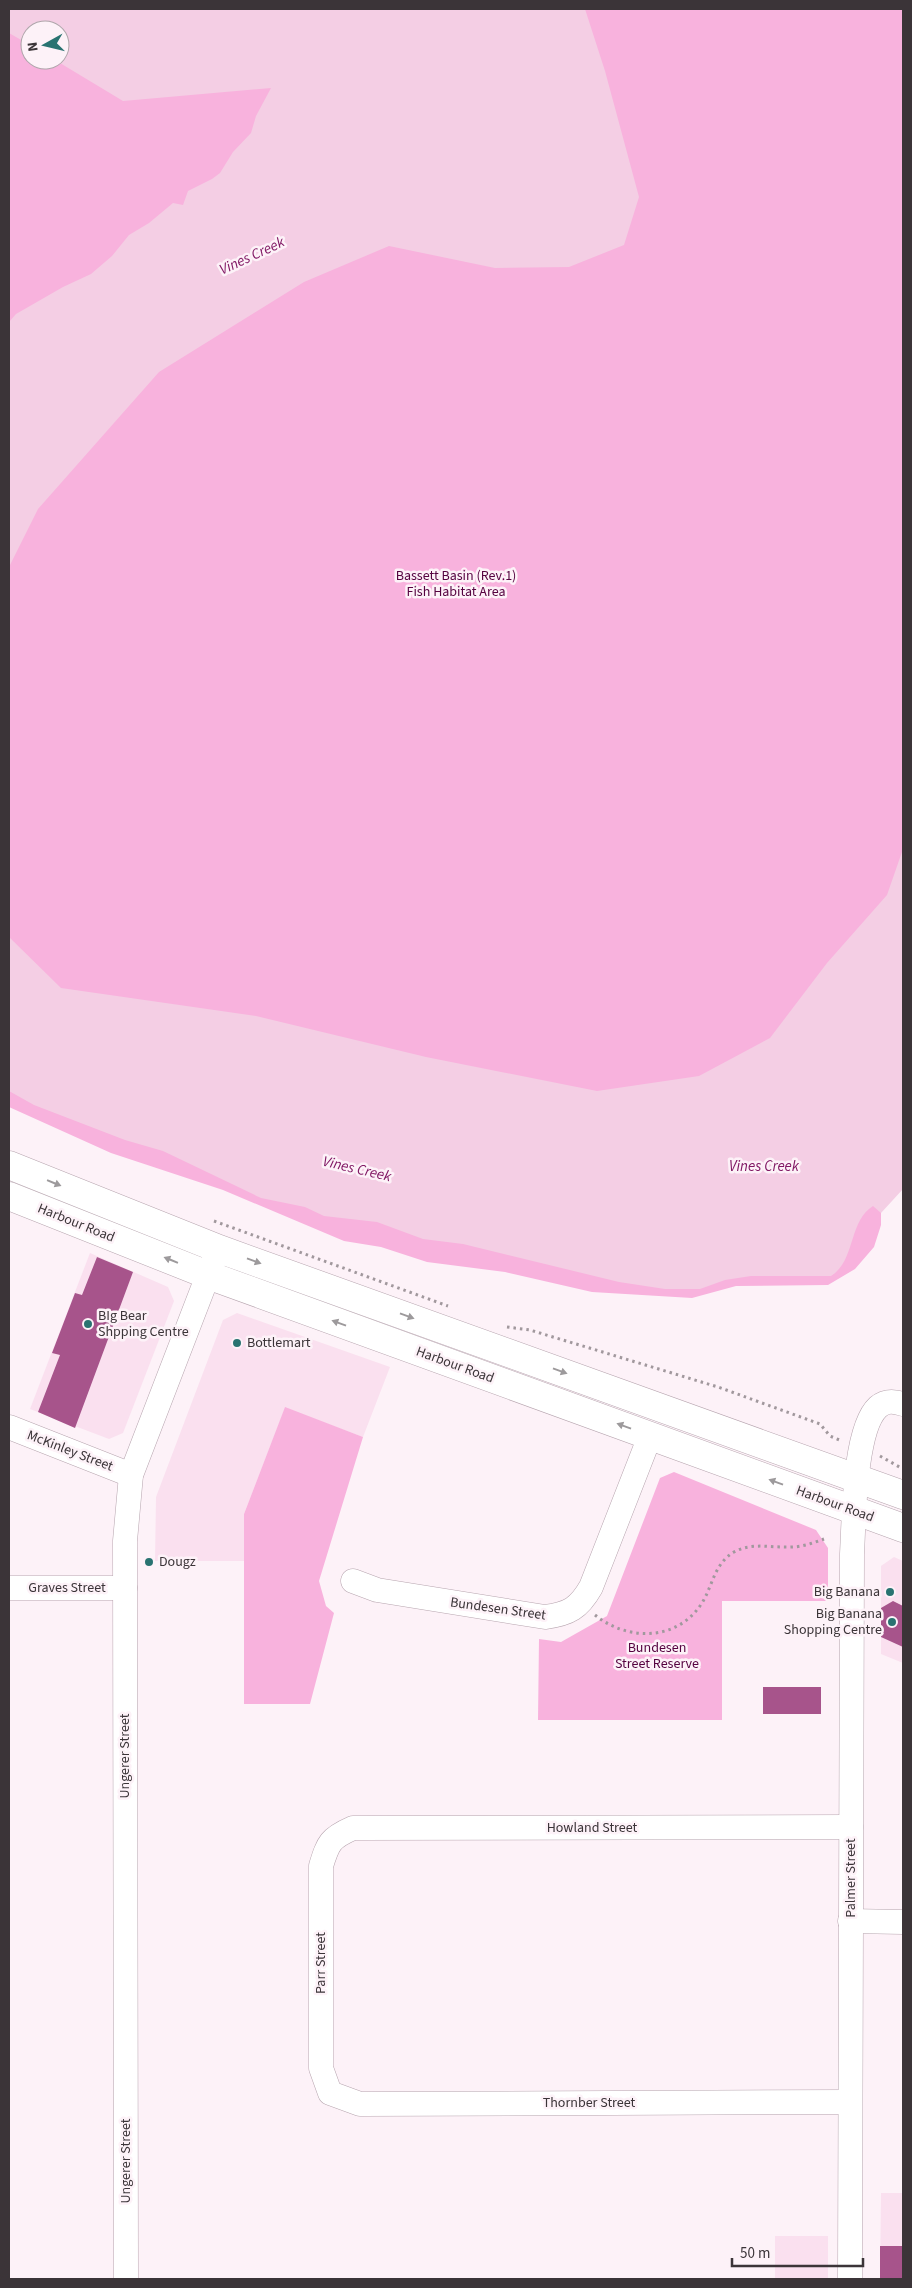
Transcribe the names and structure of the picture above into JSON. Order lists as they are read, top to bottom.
{
  "streets": {
    "main road": ["Harbour Road"],
    "street": [
      "McKinley Street",
      "Graves Street",
      "Bundesen Street",
      "Ungerer Street",
      "Howland Street",
      "Palmer Street",
      "Parr Street",
      "Thornber Street"
    ]
  },
  "crossings": [
    ["Harbour Road", "Bundesen Street"],
    ["Harbour Road", "Ungerer Street"],
    ["Harbour Road", "Palmer Street"],
    ["McKinley Street", "Ungerer Street"],
    ["Graves Street", "Ungerer Street"],
    ["Howland Street", "Palmer Street"],
    ["Howland Street", "Parr Street"],
    ["Palmer Street", "Thornber Street"],
    ["Parr Street", "Thornber Street"]
  ],
  "water": ["Vines Creek"],
  "parks": ["Bassett Basin (Rev.1) Fish Habitat Area", "Bundesen Street Reserve"],
  "places": [
    "BIg Bear Shpping Centre",
    "Bottlemart",
    "Dougz",
    "Big Banana",
    "Big Banana Shopping Centre"
  ],
  "scale_bar": "50 m",
  "north": "left"
}
